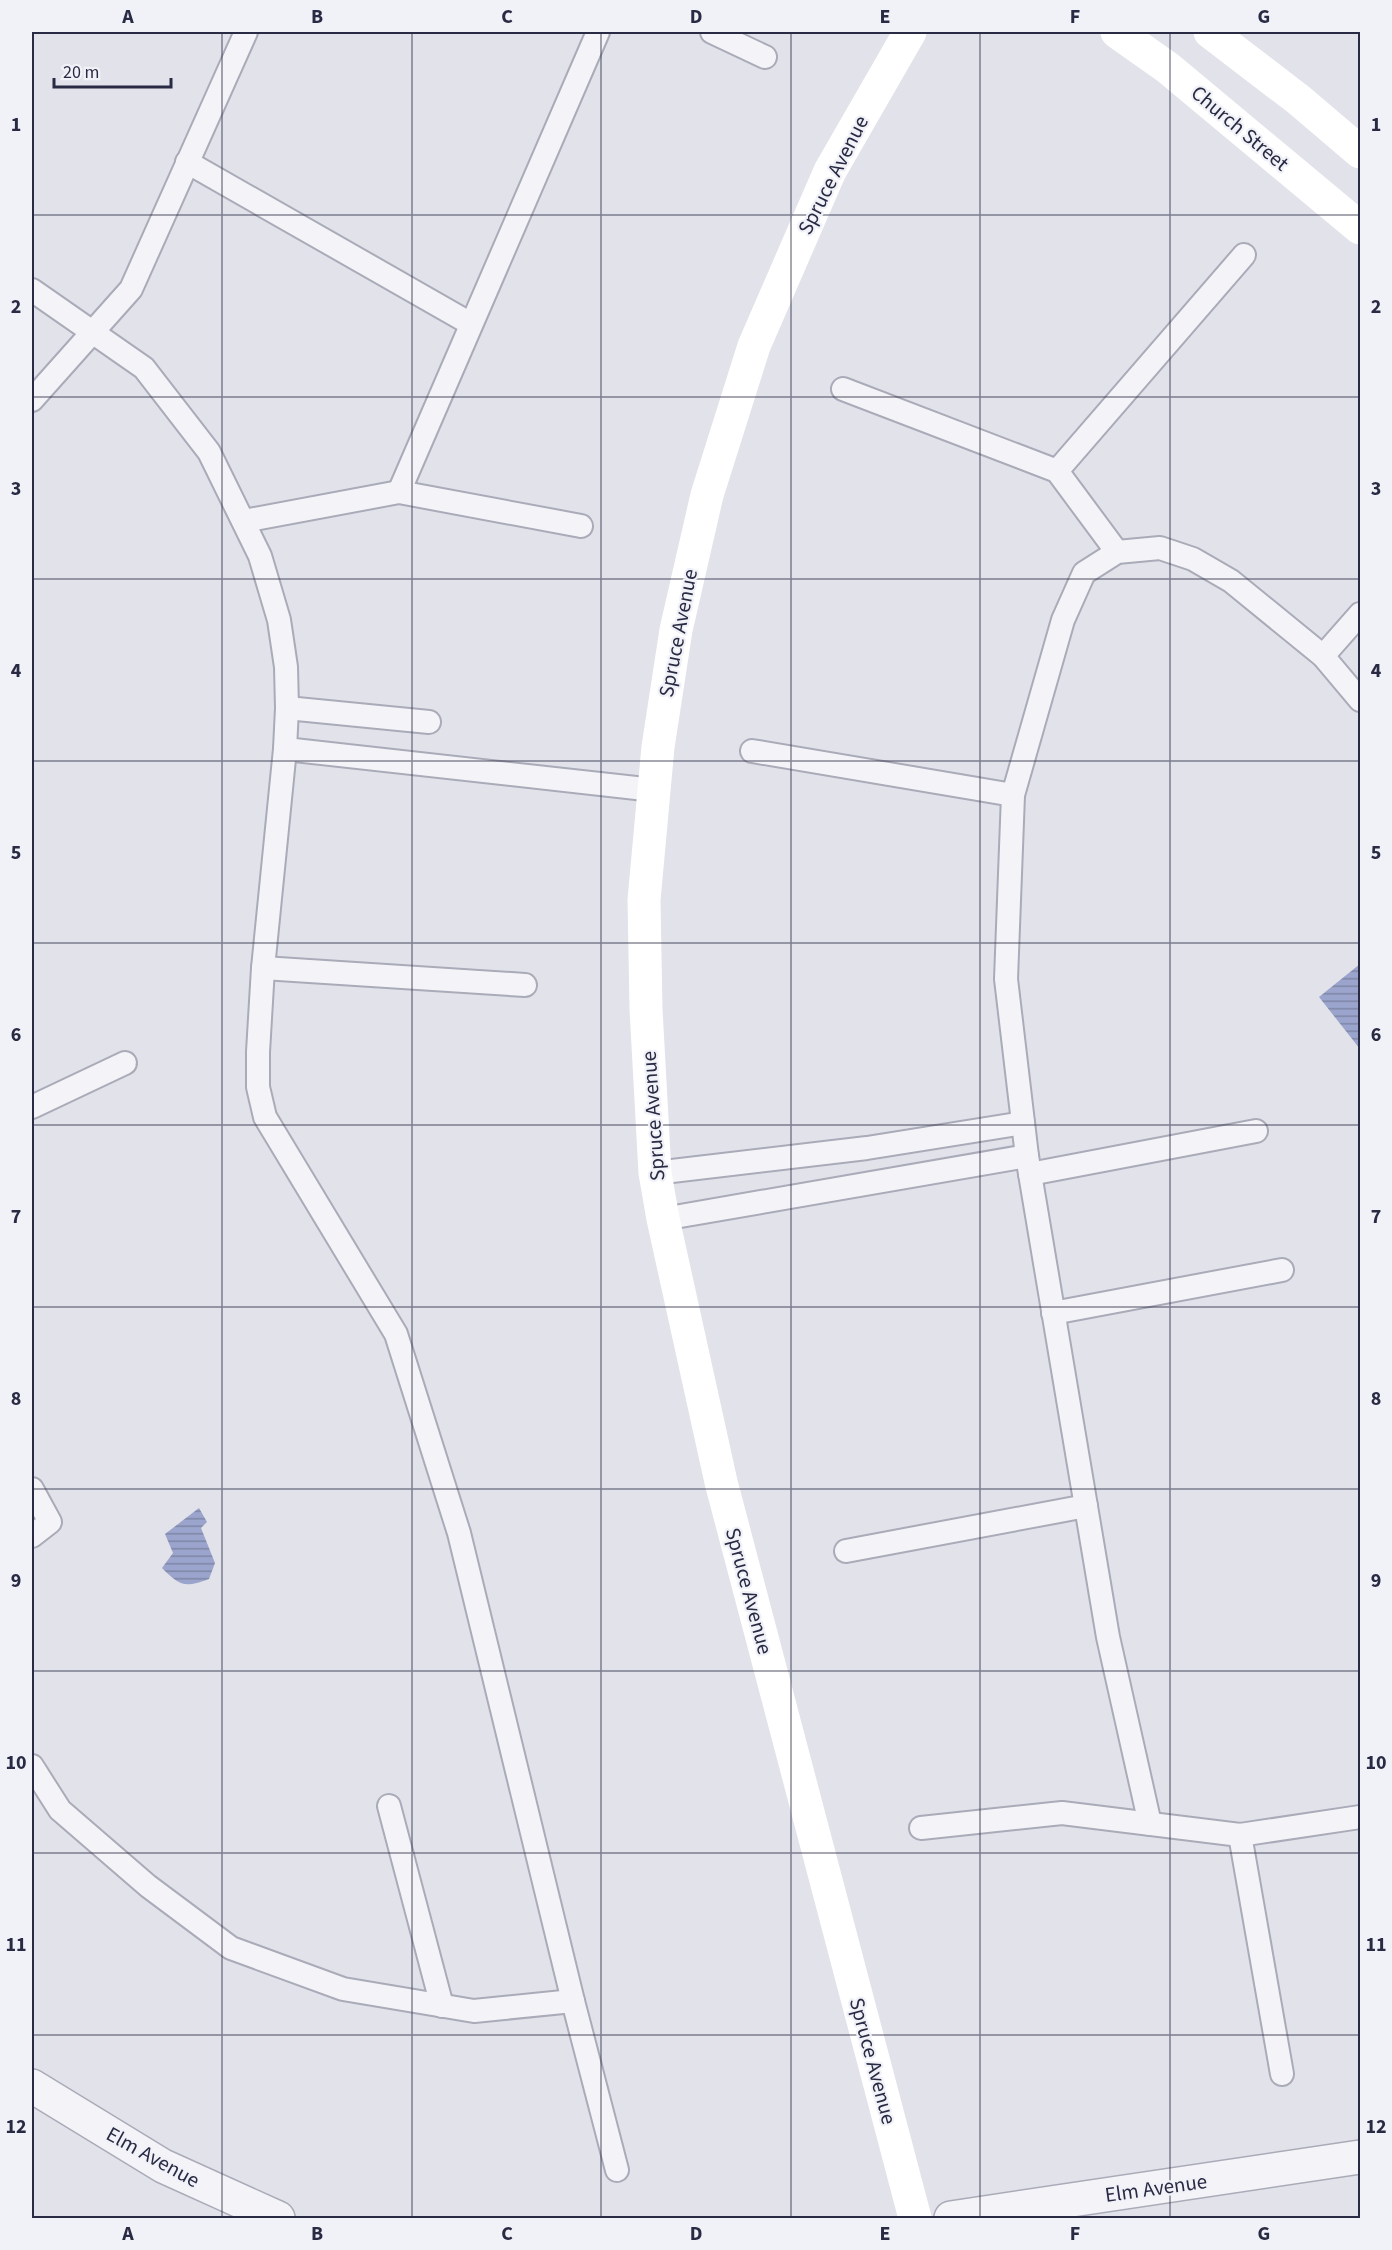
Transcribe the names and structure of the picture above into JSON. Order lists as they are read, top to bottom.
{
  "streets": {
    "street": ["Church Street", "Spruce Avenue", "Elm Avenue"]
  },
  "scale_bar": "20 m",
  "grid": {
    "columns": [
      "A",
      "B",
      "C",
      "D",
      "E",
      "F",
      "G"
    ],
    "rows": [
      "1",
      "2",
      "3",
      "4",
      "5",
      "6",
      "7",
      "8",
      "9",
      "10",
      "11",
      "12"
    ]
  }
}
